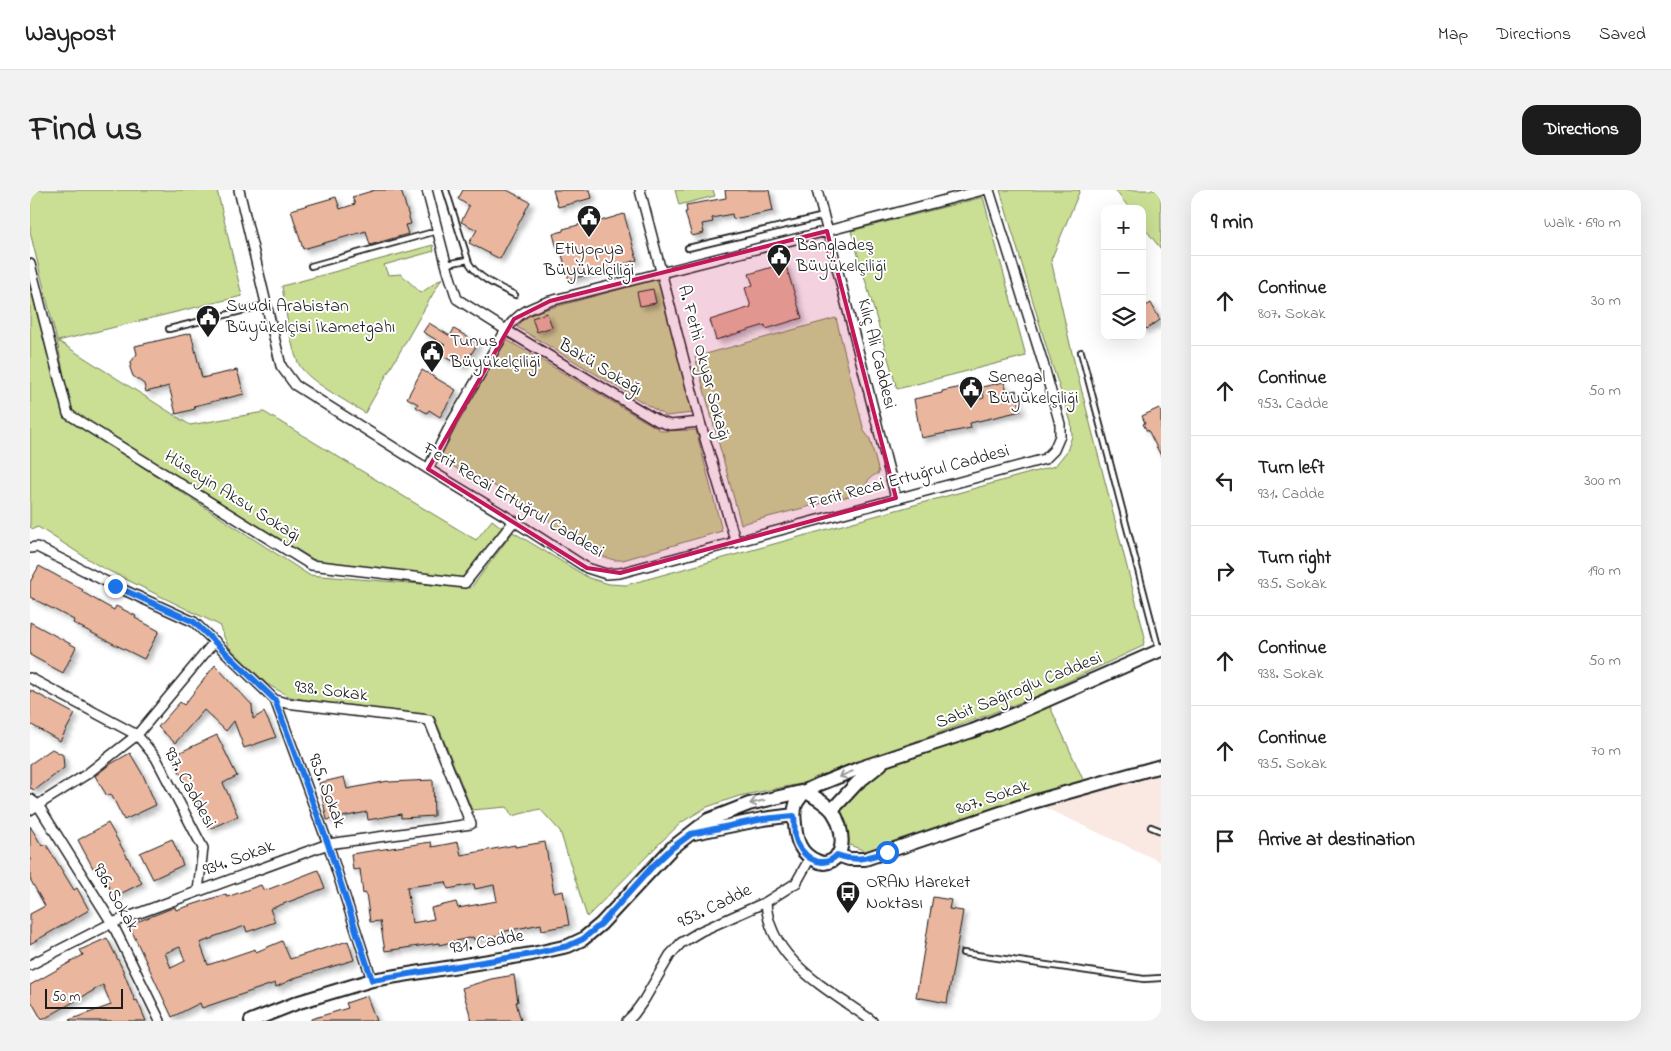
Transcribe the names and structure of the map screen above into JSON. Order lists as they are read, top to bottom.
{
  "streets": {
    "main road": ["Sabit Sağıroğlu Caddesi", "807. Sokak", "931. Cadde"],
    "street": [
      "Kılıç Ali Caddesi",
      "A. Fethi Okyar Sokağı",
      "Bakü Sokağı",
      "Ferit Recai Ertuğrul Caddesi",
      "Hüseyin Aksu Sokağı",
      "938. Sokak",
      "937. Caddesi",
      "935. Sokak",
      "934. Sokak",
      "936. Sokak",
      "953. Cadde"
    ]
  },
  "crossings": [
    ["Kılıç Ali Caddesi", "Ferit Recai Ertuğrul Caddesi"],
    ["A. Fethi Okyar Sokağı", "Bakü Sokağı"],
    ["A. Fethi Okyar Sokağı", "Ferit Recai Ertuğrul Caddesi"],
    ["Ferit Recai Ertuğrul Caddesi", "Hüseyin Aksu Sokağı"],
    ["Sabit Sağıroğlu Caddesi", "807. Sokak"],
    ["Sabit Sağıroğlu Caddesi", "953. Cadde"],
    ["Sabit Sağıroğlu Caddesi", "931. Cadde"],
    ["938. Sokak", "935. Sokak"],
    ["938. Sokak", "934. Sokak"],
    ["937. Caddesi", "934. Sokak"],
    ["935. Sokak", "934. Sokak"],
    ["935. Sokak", "931. Cadde"],
    ["807. Sokak", "953. Cadde"],
    ["807. Sokak", "931. Cadde"],
    ["934. Sokak", "936. Sokak"],
    ["953. Cadde", "931. Cadde"]
  ],
  "places": {
    "public building": [
      "Etiyopya Büyükelçiliği",
      "Bangladeş Büyükelçiliği",
      "Suudi Arabistan Büyükelçisi İkametgahı",
      "Tunus Büyükelçiliği",
      "Senegal Büyükelçiliği"
    ],
    "bus stop": ["ORAN Hareket Noktası"]
  },
  "scale_bar": "50 m",
  "page": {
    "header": "Waypost",
    "nav": ["Map", "Directions", "Saved"],
    "title": "Find us",
    "buttons": "Directions",
    "heading": ["9 min", "Walk · 690 m"],
    "map_buttons": ["+", "−"],
    "list": [
      ["Continue", "807. Sokak", "30 m"],
      ["Continue", "953. Cadde", "50 m"],
      ["Turn left", "931. Cadde", "300 m"],
      ["Turn right", "935. Sokak", "190 m"],
      ["Continue", "938. Sokak", "50 m"],
      ["Continue", "935. Sokak", "70 m"],
      "Arrive at destination"
    ],
    "scale": "50 m"
  }
}
